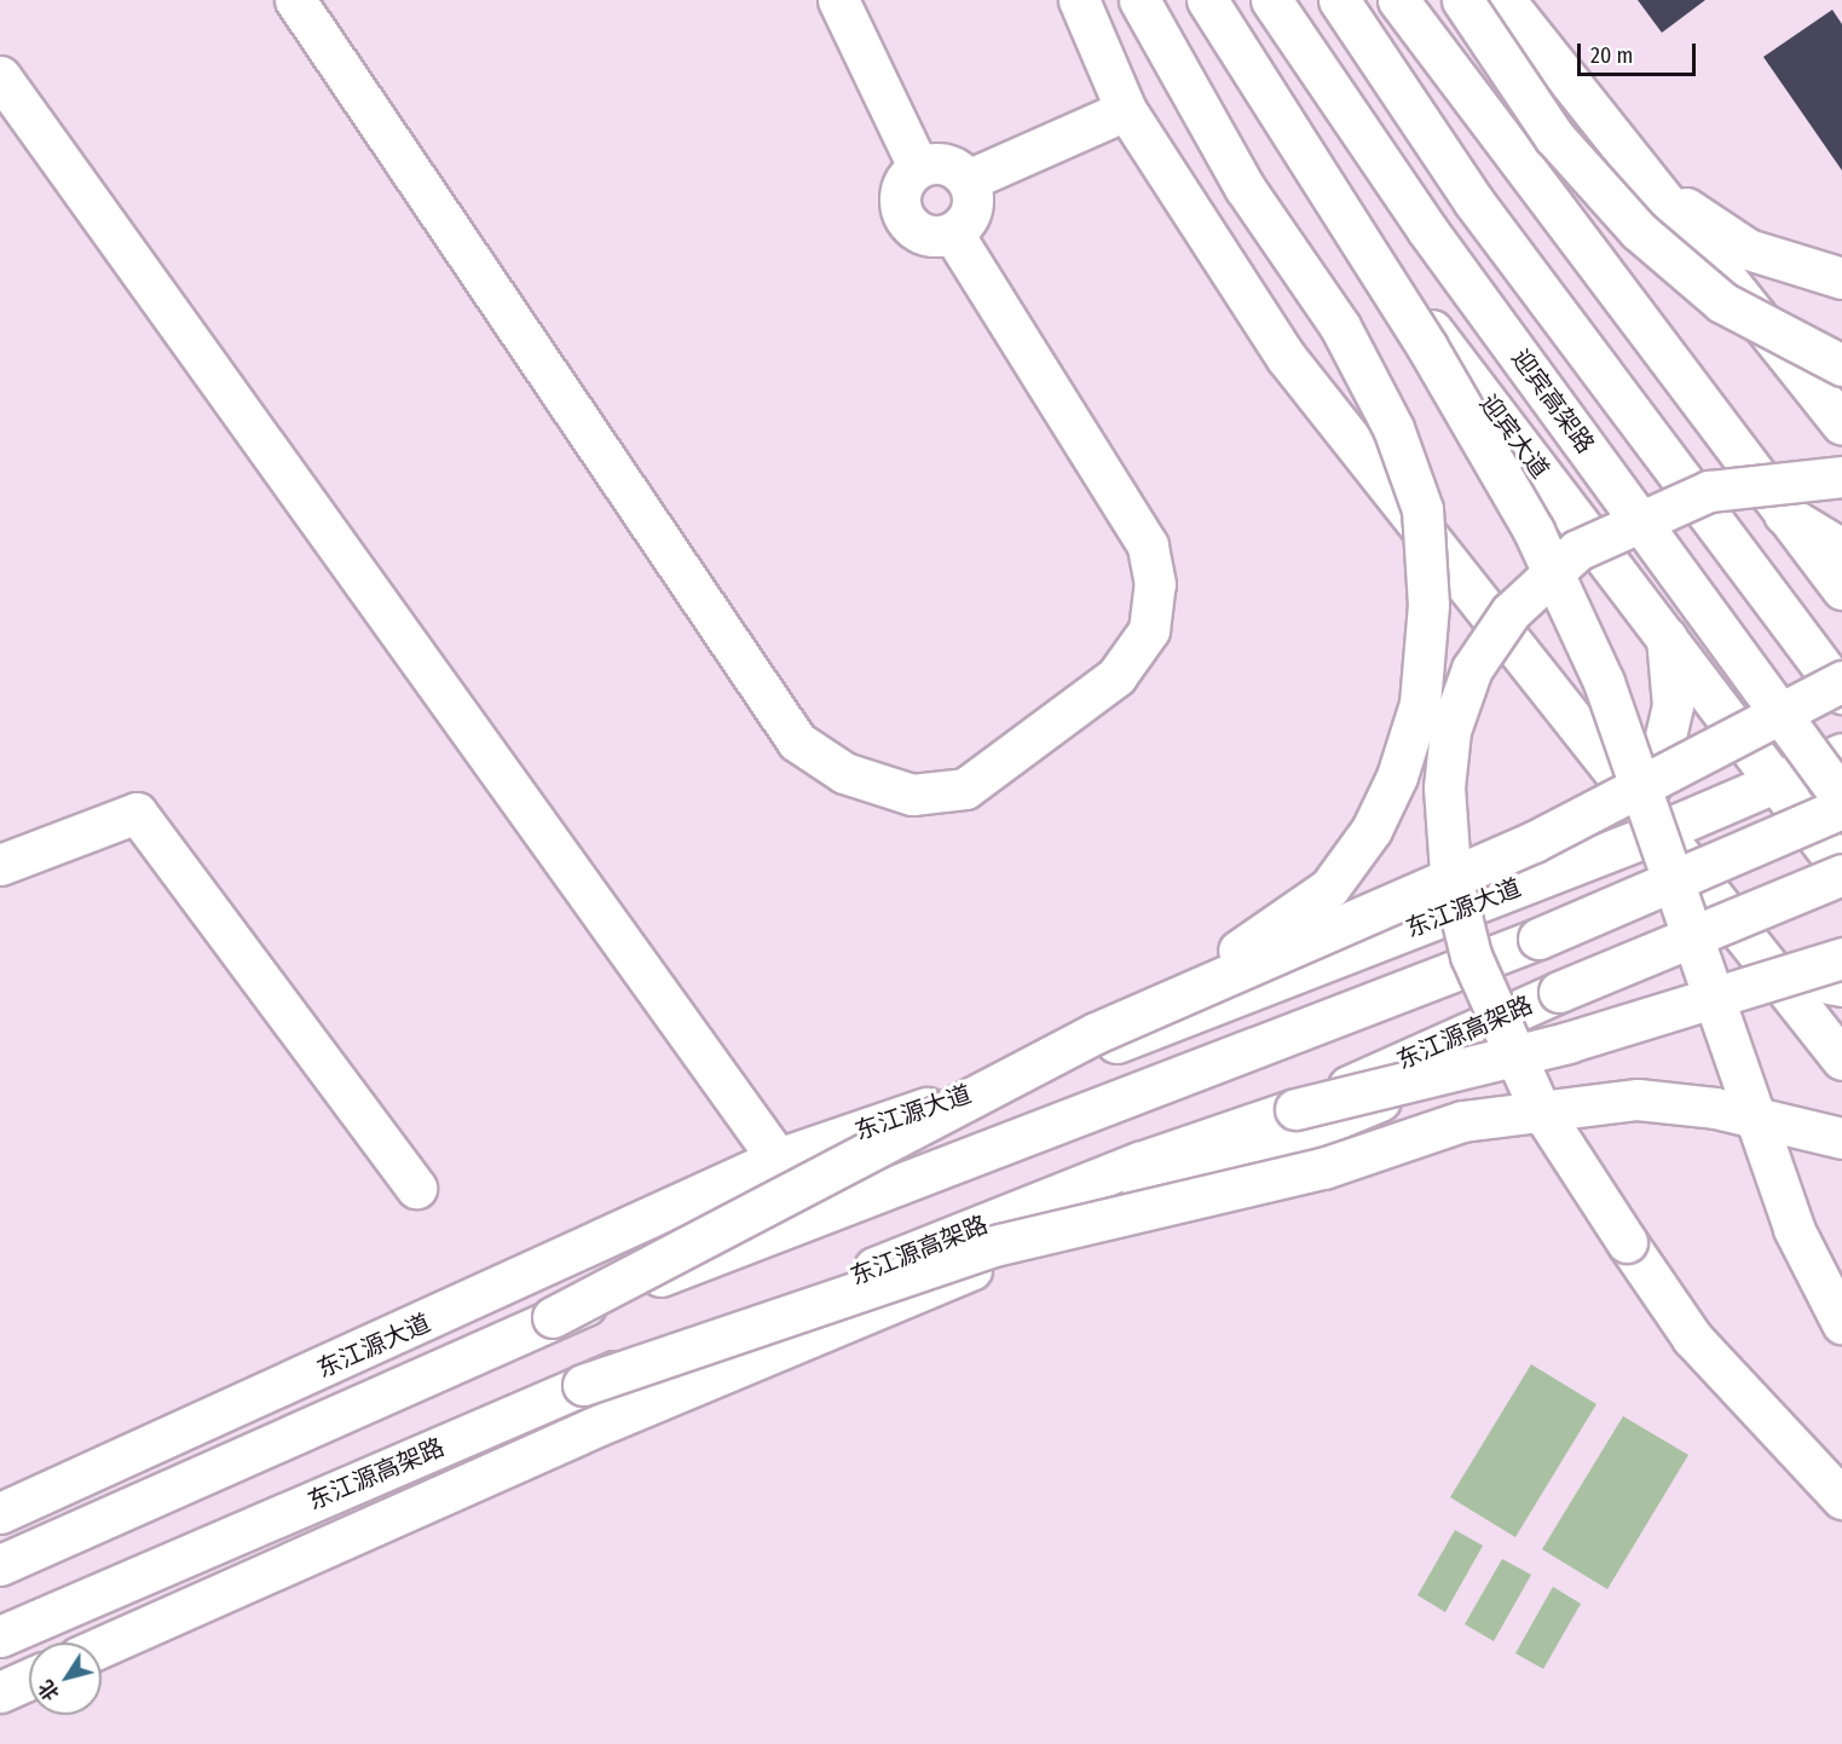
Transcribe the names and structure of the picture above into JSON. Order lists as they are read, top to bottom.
{
  "streets": {
    "main road": [
      "迎宾高架路",
      "迎宾大道",
      "东江源大道",
      "东江源高架路"
    ]
  },
  "crossings": [
    ["迎宾大道", "东江源大道"],
    ["迎宾大道", "东江源高架路"]
  ],
  "scale_bar": "20 m",
  "north": "bottom left"
}
